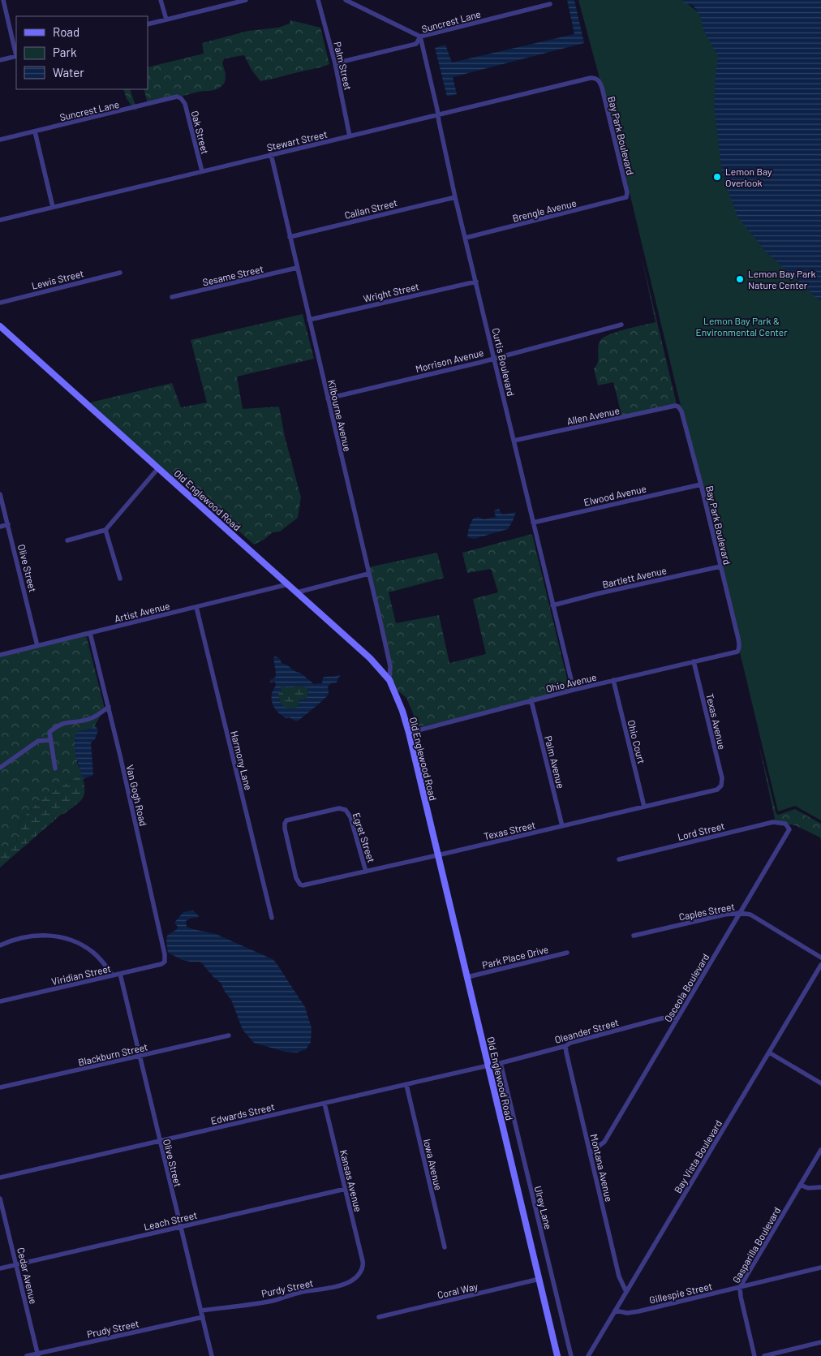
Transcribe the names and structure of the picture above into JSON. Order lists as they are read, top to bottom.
{
  "streets": {
    "street": [
      "Suncrest Lane",
      "Palm Street",
      "Oak Street",
      "Bay Park Boulevard",
      "Stewart Street",
      "Callan Street",
      "Brengle Avenue",
      "Sesame Street",
      "Lewis Street",
      "Wright Street",
      "Morrison Avenue",
      "Curtis Boulevard",
      "Kilbourne Avenue",
      "Allen Avenue",
      "Elwood Avenue",
      "Old Englewood Road",
      "Olive Street",
      "Bartlett Avenue",
      "Artist Avenue",
      "Ohio Avenue",
      "Texas Avenue",
      "Ohio Court",
      "Harmony Lane",
      "Palm Avenue",
      "Van Gogh Road",
      "Texas Street",
      "Lord Street",
      "Egret Street",
      "Caples Street",
      "Park Place Drive",
      "Viridian Street",
      "Osceola Boulevard",
      "Oleander Street",
      "Blackburn Street",
      "Edwards Street",
      "Bay Vista Boulevard",
      "Iowa Avenue",
      "Montana Avenue",
      "Kansas Avenue",
      "Ulrey Lane",
      "Leach Street",
      "Gasparilla Boulevard",
      "Cedar Avenue",
      "Purdy Street",
      "Coral Way",
      "Gillespie Street",
      "Prudy Street"
    ]
  },
  "crossings": [
    ["Suncrest Lane", "Palm Street"],
    ["Suncrest Lane", "Oak Street"],
    ["Suncrest Lane", "Curtis Boulevard"],
    ["Palm Street", "Stewart Street"],
    ["Oak Street", "Stewart Street"],
    ["Bay Park Boulevard", "Stewart Street"],
    ["Bay Park Boulevard", "Brengle Avenue"],
    ["Bay Park Boulevard", "Allen Avenue"],
    ["Bay Park Boulevard", "Elwood Avenue"],
    ["Bay Park Boulevard", "Bartlett Avenue"],
    ["Bay Park Boulevard", "Ohio Avenue"],
    ["Stewart Street", "Curtis Boulevard"],
    ["Stewart Street", "Kilbourne Avenue"],
    ["Callan Street", "Curtis Boulevard"],
    ["Callan Street", "Kilbourne Avenue"],
    ["Brengle Avenue", "Curtis Boulevard"],
    ["Sesame Street", "Kilbourne Avenue"],
    ["Wright Street", "Curtis Boulevard"],
    ["Wright Street", "Kilbourne Avenue"],
    ["Morrison Avenue", "Curtis Boulevard"],
    ["Morrison Avenue", "Kilbourne Avenue"],
    ["Curtis Boulevard", "Allen Avenue"],
    ["Curtis Boulevard", "Elwood Avenue"],
    ["Curtis Boulevard", "Bartlett Avenue"],
    ["Curtis Boulevard", "Ohio Avenue"],
    ["Kilbourne Avenue", "Old Englewood Road"],
    ["Old Englewood Road", "Artist Avenue"],
    ["Old Englewood Road", "Ohio Avenue"],
    ["Old Englewood Road", "Texas Street"],
    ["Old Englewood Road", "Park Place Drive"],
    ["Old Englewood Road", "Edwards Street"],
    ["Old Englewood Road", "Coral Way"],
    ["Olive Street", "Artist Avenue"],
    ["Olive Street", "Viridian Street"],
    ["Olive Street", "Blackburn Street"],
    ["Olive Street", "Edwards Street"],
    ["Olive Street", "Leach Street"],
    ["Olive Street", "Purdy Street"],
    ["Olive Street", "Prudy Street"],
    ["Artist Avenue", "Harmony Lane"],
    ["Artist Avenue", "Van Gogh Road"],
    ["Ohio Avenue", "Texas Avenue"],
    ["Ohio Avenue", "Ohio Court"],
    ["Ohio Avenue", "Palm Avenue"],
    ["Texas Avenue", "Texas Street"],
    ["Ohio Court", "Texas Street"],
    ["Palm Avenue", "Texas Street"],
    ["Van Gogh Road", "Viridian Street"],
    ["Texas Street", "Egret Street"],
    ["Lord Street", "Osceola Boulevard"],
    ["Caples Street", "Osceola Boulevard"],
    ["Osceola Boulevard", "Oleander Street"],
    ["Osceola Boulevard", "Montana Avenue"],
    ["Oleander Street", "Montana Avenue"],
    ["Oleander Street", "Ulrey Lane"],
    ["Edwards Street", "Iowa Avenue"],
    ["Edwards Street", "Kansas Avenue"],
    ["Bay Vista Boulevard", "Montana Avenue"],
    ["Bay Vista Boulevard", "Gillespie Street"],
    ["Kansas Avenue", "Leach Street"],
    ["Kansas Avenue", "Purdy Street"],
    ["Leach Street", "Cedar Avenue"],
    ["Gasparilla Boulevard", "Gillespie Street"],
    ["Cedar Avenue", "Prudy Street"]
  ],
  "parks": ["Lemon Bay Park & Environmental Center"],
  "places": ["Lemon Bay Overlook", "Lemon Bay Park Nature Center"],
  "legend": ["Road", "Park", "Water"]
}
